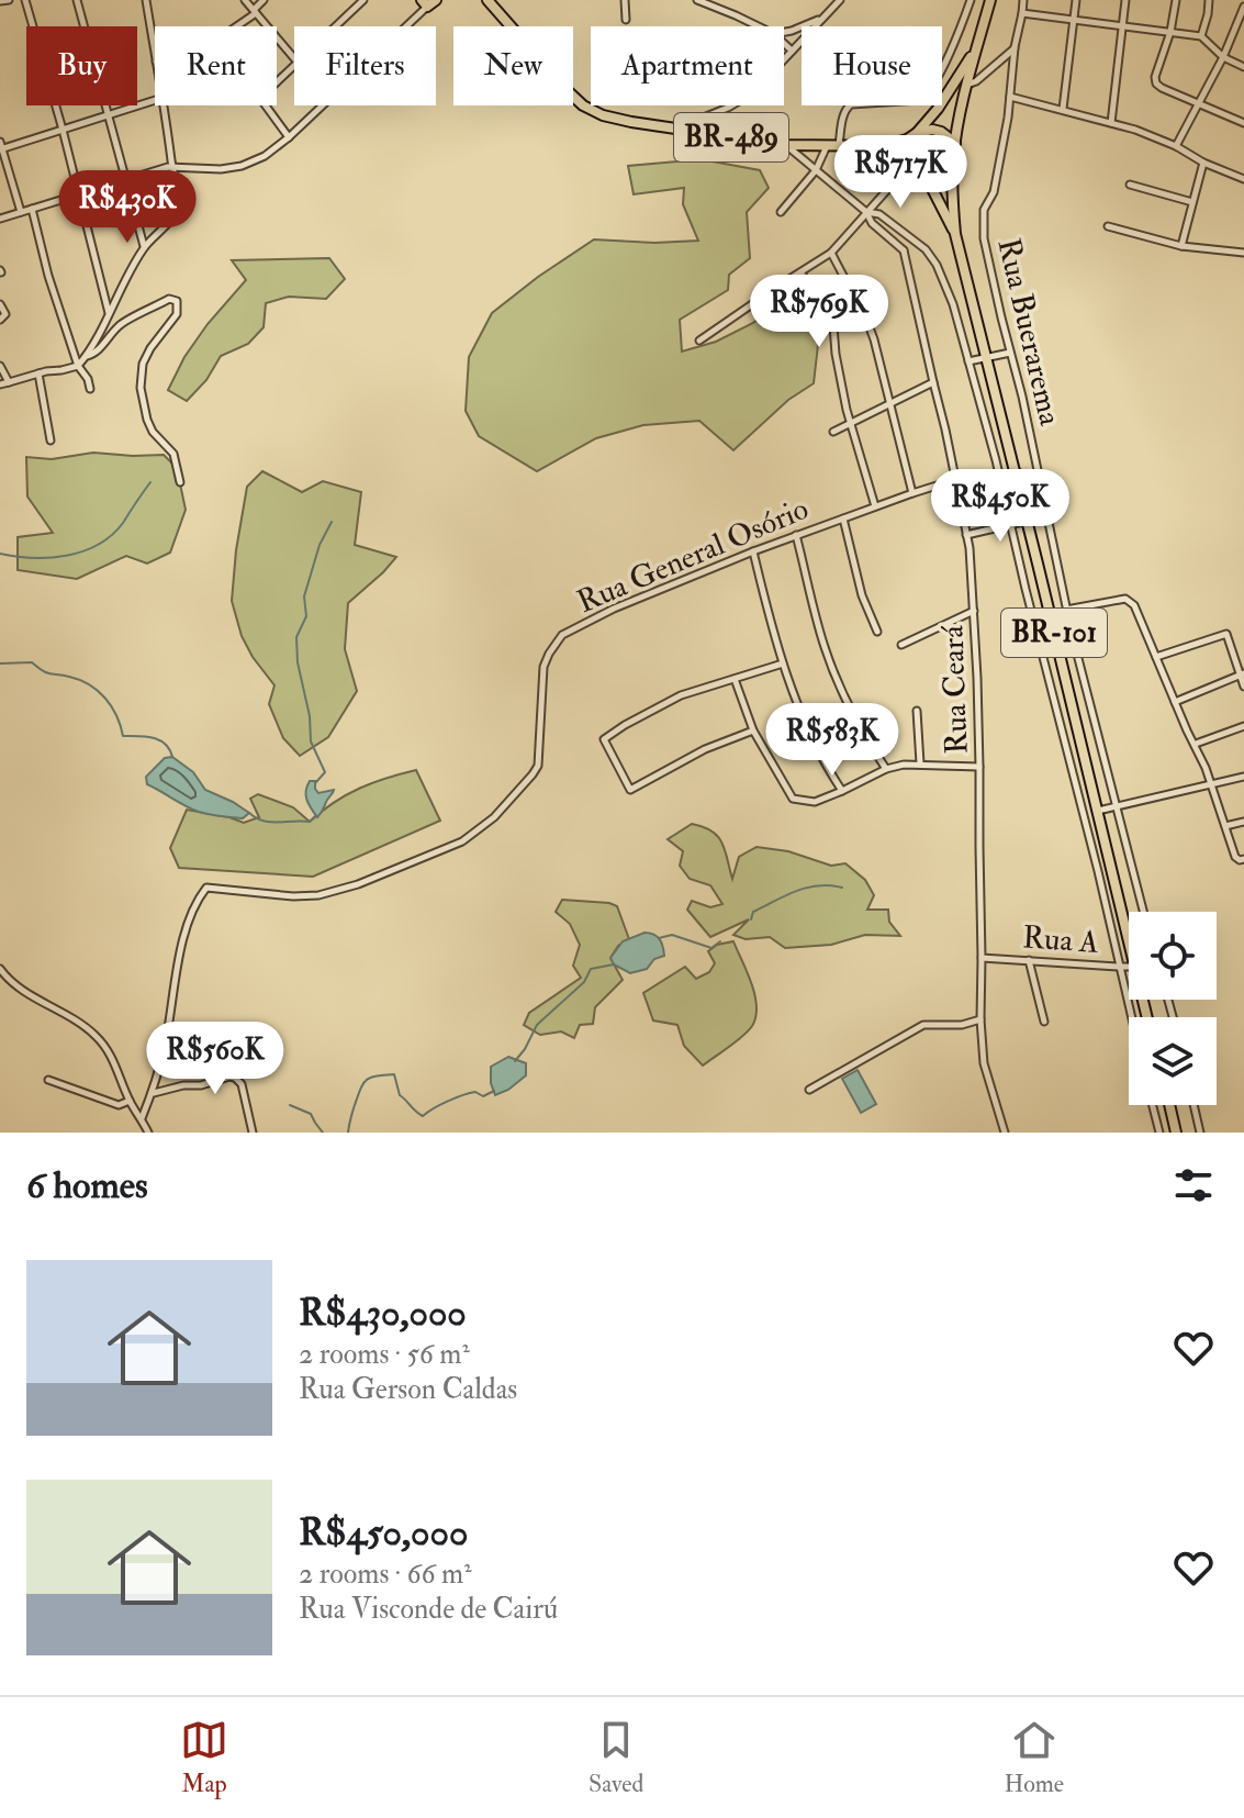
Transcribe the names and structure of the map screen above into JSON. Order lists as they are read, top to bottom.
{
  "streets": {
    "main road": ["BR-489", "BR-101"],
    "street": [
      "Rua Buerarema",
      "Rua General Osório",
      "Rua Ceará",
      "Rua A"
    ]
  },
  "crossings": [
    ["BR-489", "BR-101"],
    ["Rua General Osório", "Rua Ceará"],
    ["Rua Ceará", "Rua A"]
  ],
  "page": {
    "chip": [
      "Buy",
      "Rent",
      "Filters",
      "New",
      "Apartment",
      "House"
    ],
    "price": [
      "R$717K",
      "R$430K",
      "R$769K",
      "R$450K",
      "R$583K",
      "R$560K"
    ],
    "heading": "6 homes",
    "list": [
      {
        "name": "R$430,000",
        "note": "2 rooms · 56 m² · Rua Gerson Caldas"
      },
      {
        "name": "R$450,000",
        "note": "2 rooms · 66 m² · Rua Visconde de Cairú"
      }
    ],
    "tabs": ["Map", "Saved", "Home"]
  }
}
